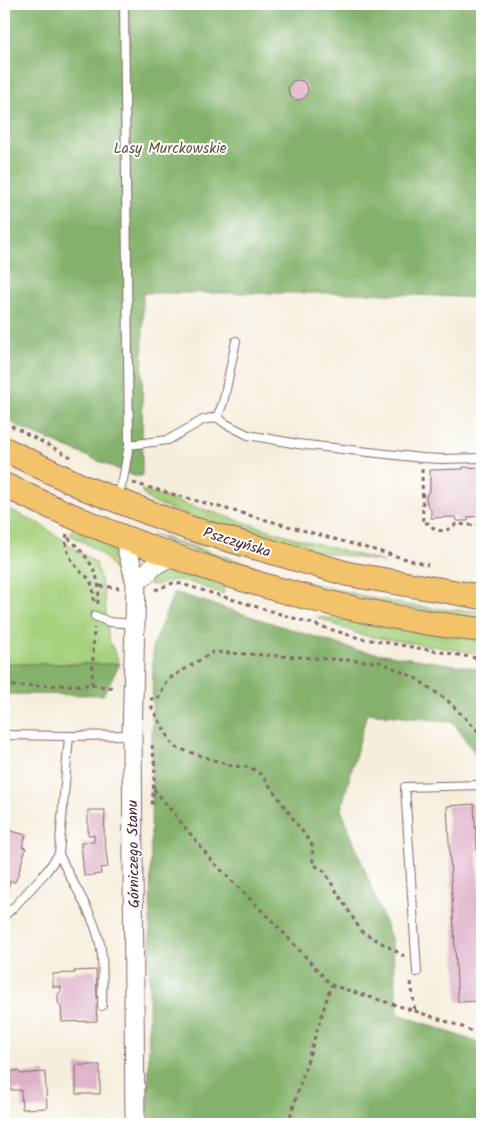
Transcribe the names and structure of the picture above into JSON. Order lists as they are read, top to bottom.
{
  "streets": {
    "main road": ["Pszczyńska"],
    "street": ["Górniczego Stanu"]
  },
  "parks": ["Lasy Murckowskie"]
}
